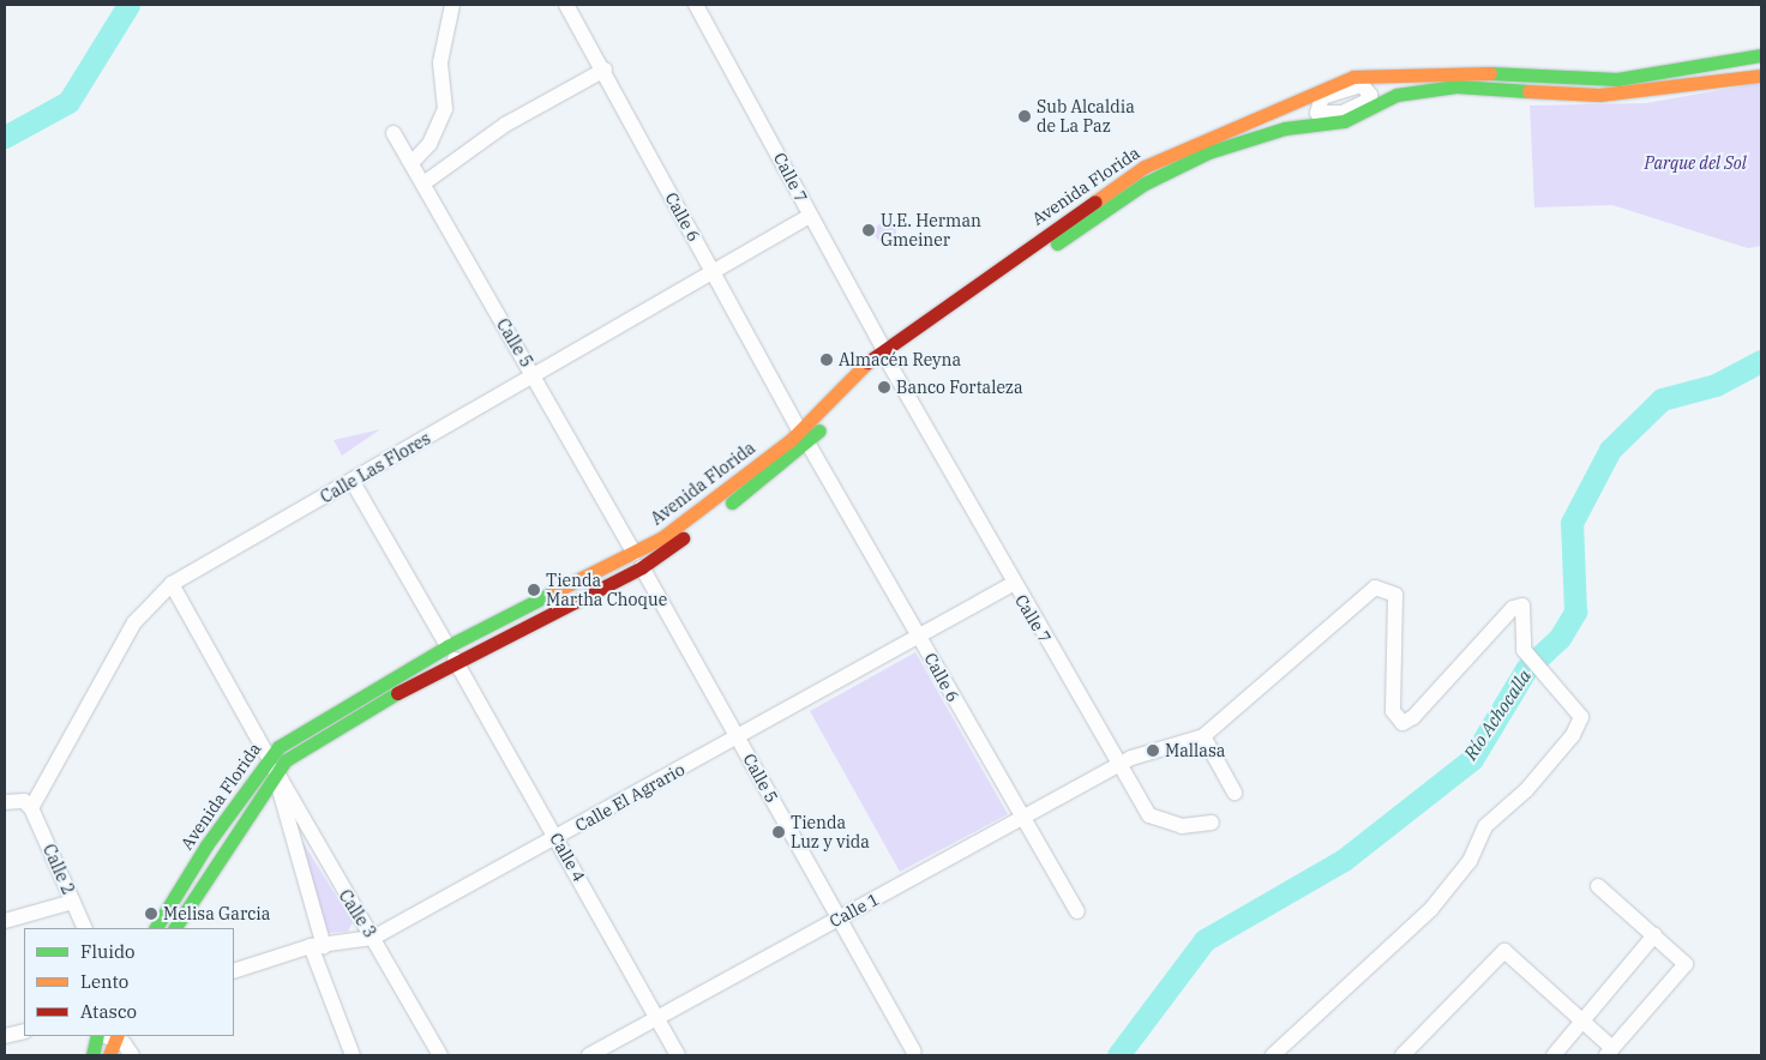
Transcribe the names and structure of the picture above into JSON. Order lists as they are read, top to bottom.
{
  "streets": {
    "main road": ["Avenida Florida"],
    "street": [
      "Calle 7",
      "Calle 6",
      "Calle 5",
      "Calle Las Flores",
      "Calle El Agrario",
      "Calle 4",
      "Calle 2",
      "Calle 1",
      "Calle 3"
    ]
  },
  "crossings": [
    ["Calle 7", "Avenida Florida"],
    ["Calle 7", "Calle Las Flores"],
    ["Calle 7", "Calle El Agrario"],
    ["Calle 7", "Calle 1"],
    ["Avenida Florida", "Calle 6"],
    ["Avenida Florida", "Calle 5"],
    ["Avenida Florida", "Calle 4"],
    ["Avenida Florida", "Calle 3"],
    ["Calle 6", "Calle Las Flores"],
    ["Calle 6", "Calle El Agrario"],
    ["Calle 6", "Calle 1"],
    ["Calle 5", "Calle Las Flores"],
    ["Calle 5", "Calle El Agrario"],
    ["Calle 5", "Calle 1"],
    ["Calle Las Flores", "Calle 2"],
    ["Calle El Agrario", "Calle 4"],
    ["Calle El Agrario", "Calle 3"],
    ["Calle 4", "Calle 1"]
  ],
  "water": ["Río Achocalla"],
  "parks": ["Parque del Sol"],
  "places": [
    "Sub Alcaldia de La Paz",
    "U.E. Herman Gmeiner",
    "Almacén Reyna",
    "Banco Fortaleza",
    "Tienda Martha Choque",
    "Mallasa",
    "Tienda Luz y vida",
    "Melisa Garcia"
  ],
  "legend": ["Fluido", "Lento", "Atasco"]
}
